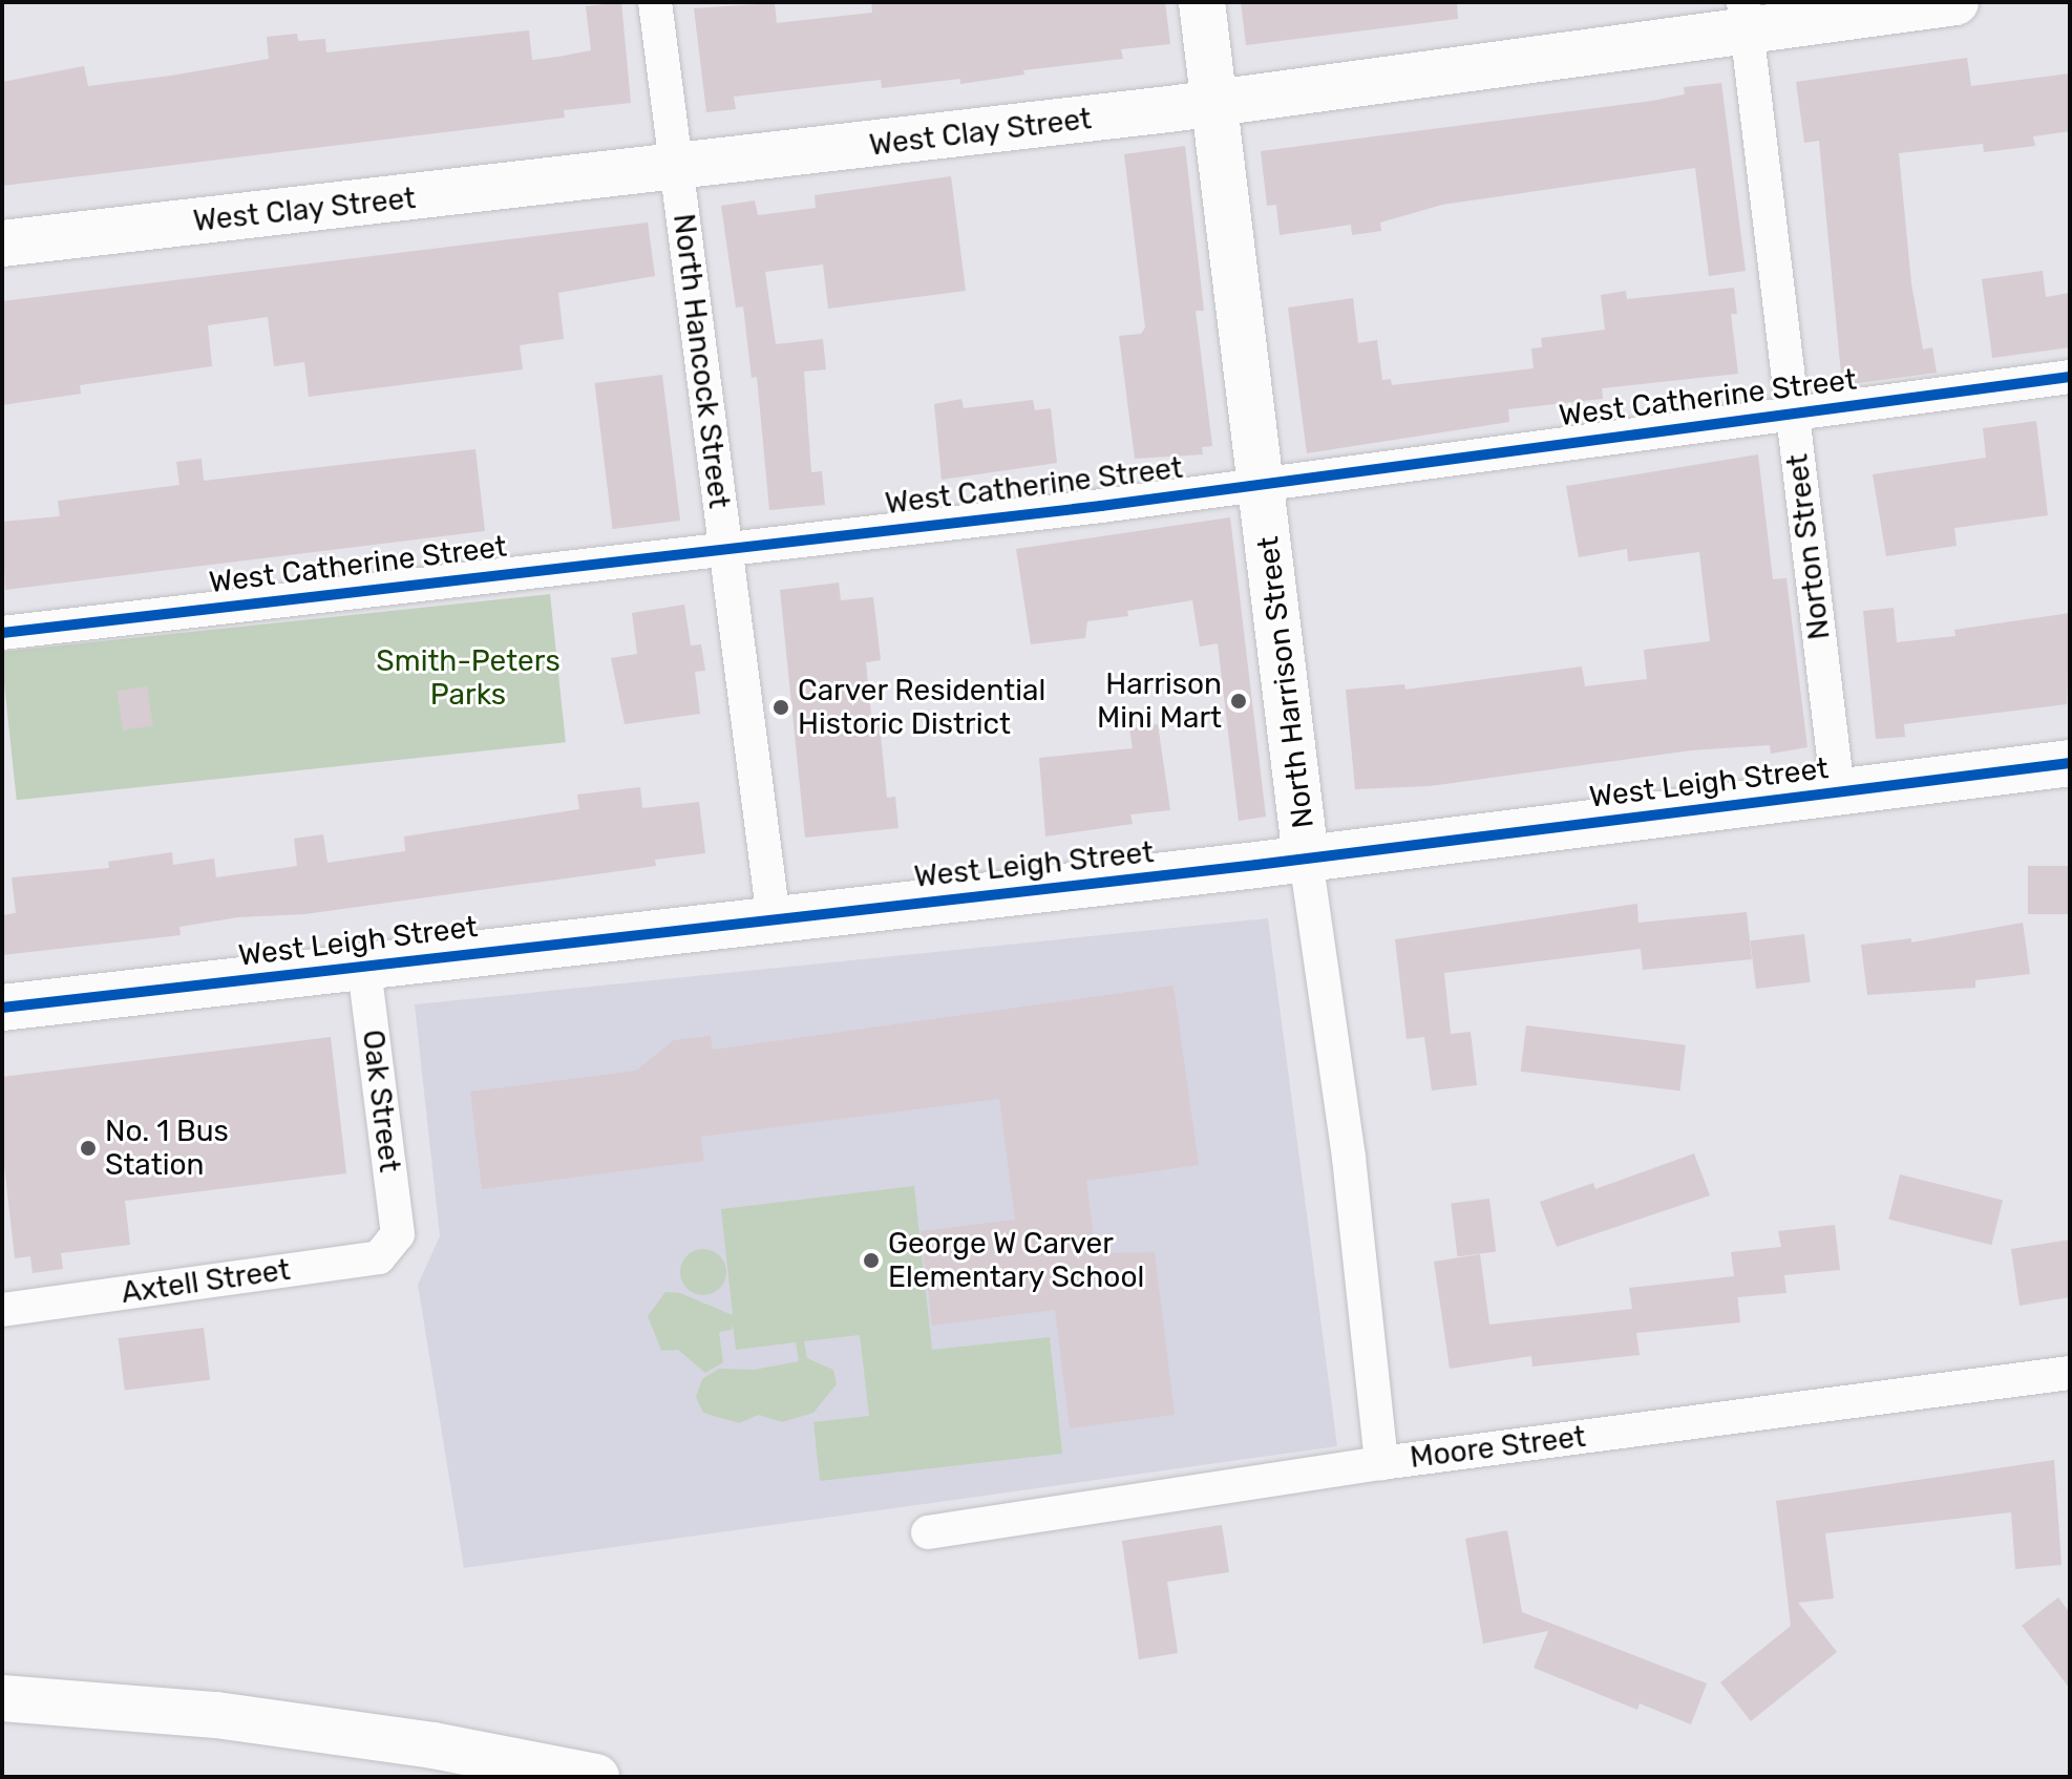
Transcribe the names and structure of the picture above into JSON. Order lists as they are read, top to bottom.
{
  "streets": {
    "main road": ["West Clay Street", "North Harrison Street", "West Leigh Street"],
    "street": [
      "North Hancock Street",
      "West Catherine Street",
      "Norton Street",
      "Oak Street",
      "Axtell Street",
      "Moore Street"
    ]
  },
  "crossings": [
    ["West Clay Street", "North Hancock Street"],
    ["West Clay Street", "Norton Street"],
    ["West Clay Street", "North Harrison Street"],
    ["North Hancock Street", "West Catherine Street"],
    ["North Hancock Street", "West Leigh Street"],
    ["West Catherine Street", "Norton Street"],
    ["West Catherine Street", "North Harrison Street"],
    ["Norton Street", "West Leigh Street"],
    ["North Harrison Street", "West Leigh Street"],
    ["North Harrison Street", "Moore Street"],
    ["West Leigh Street", "Oak Street"],
    ["Oak Street", "Axtell Street"]
  ],
  "parks": ["Smith-Peters Parks"],
  "places": [
    "Harrison Mini Mart",
    "Carver Residential Historic District",
    "No. 1 Bus Station",
    "George W Carver Elementary School"
  ]
}
